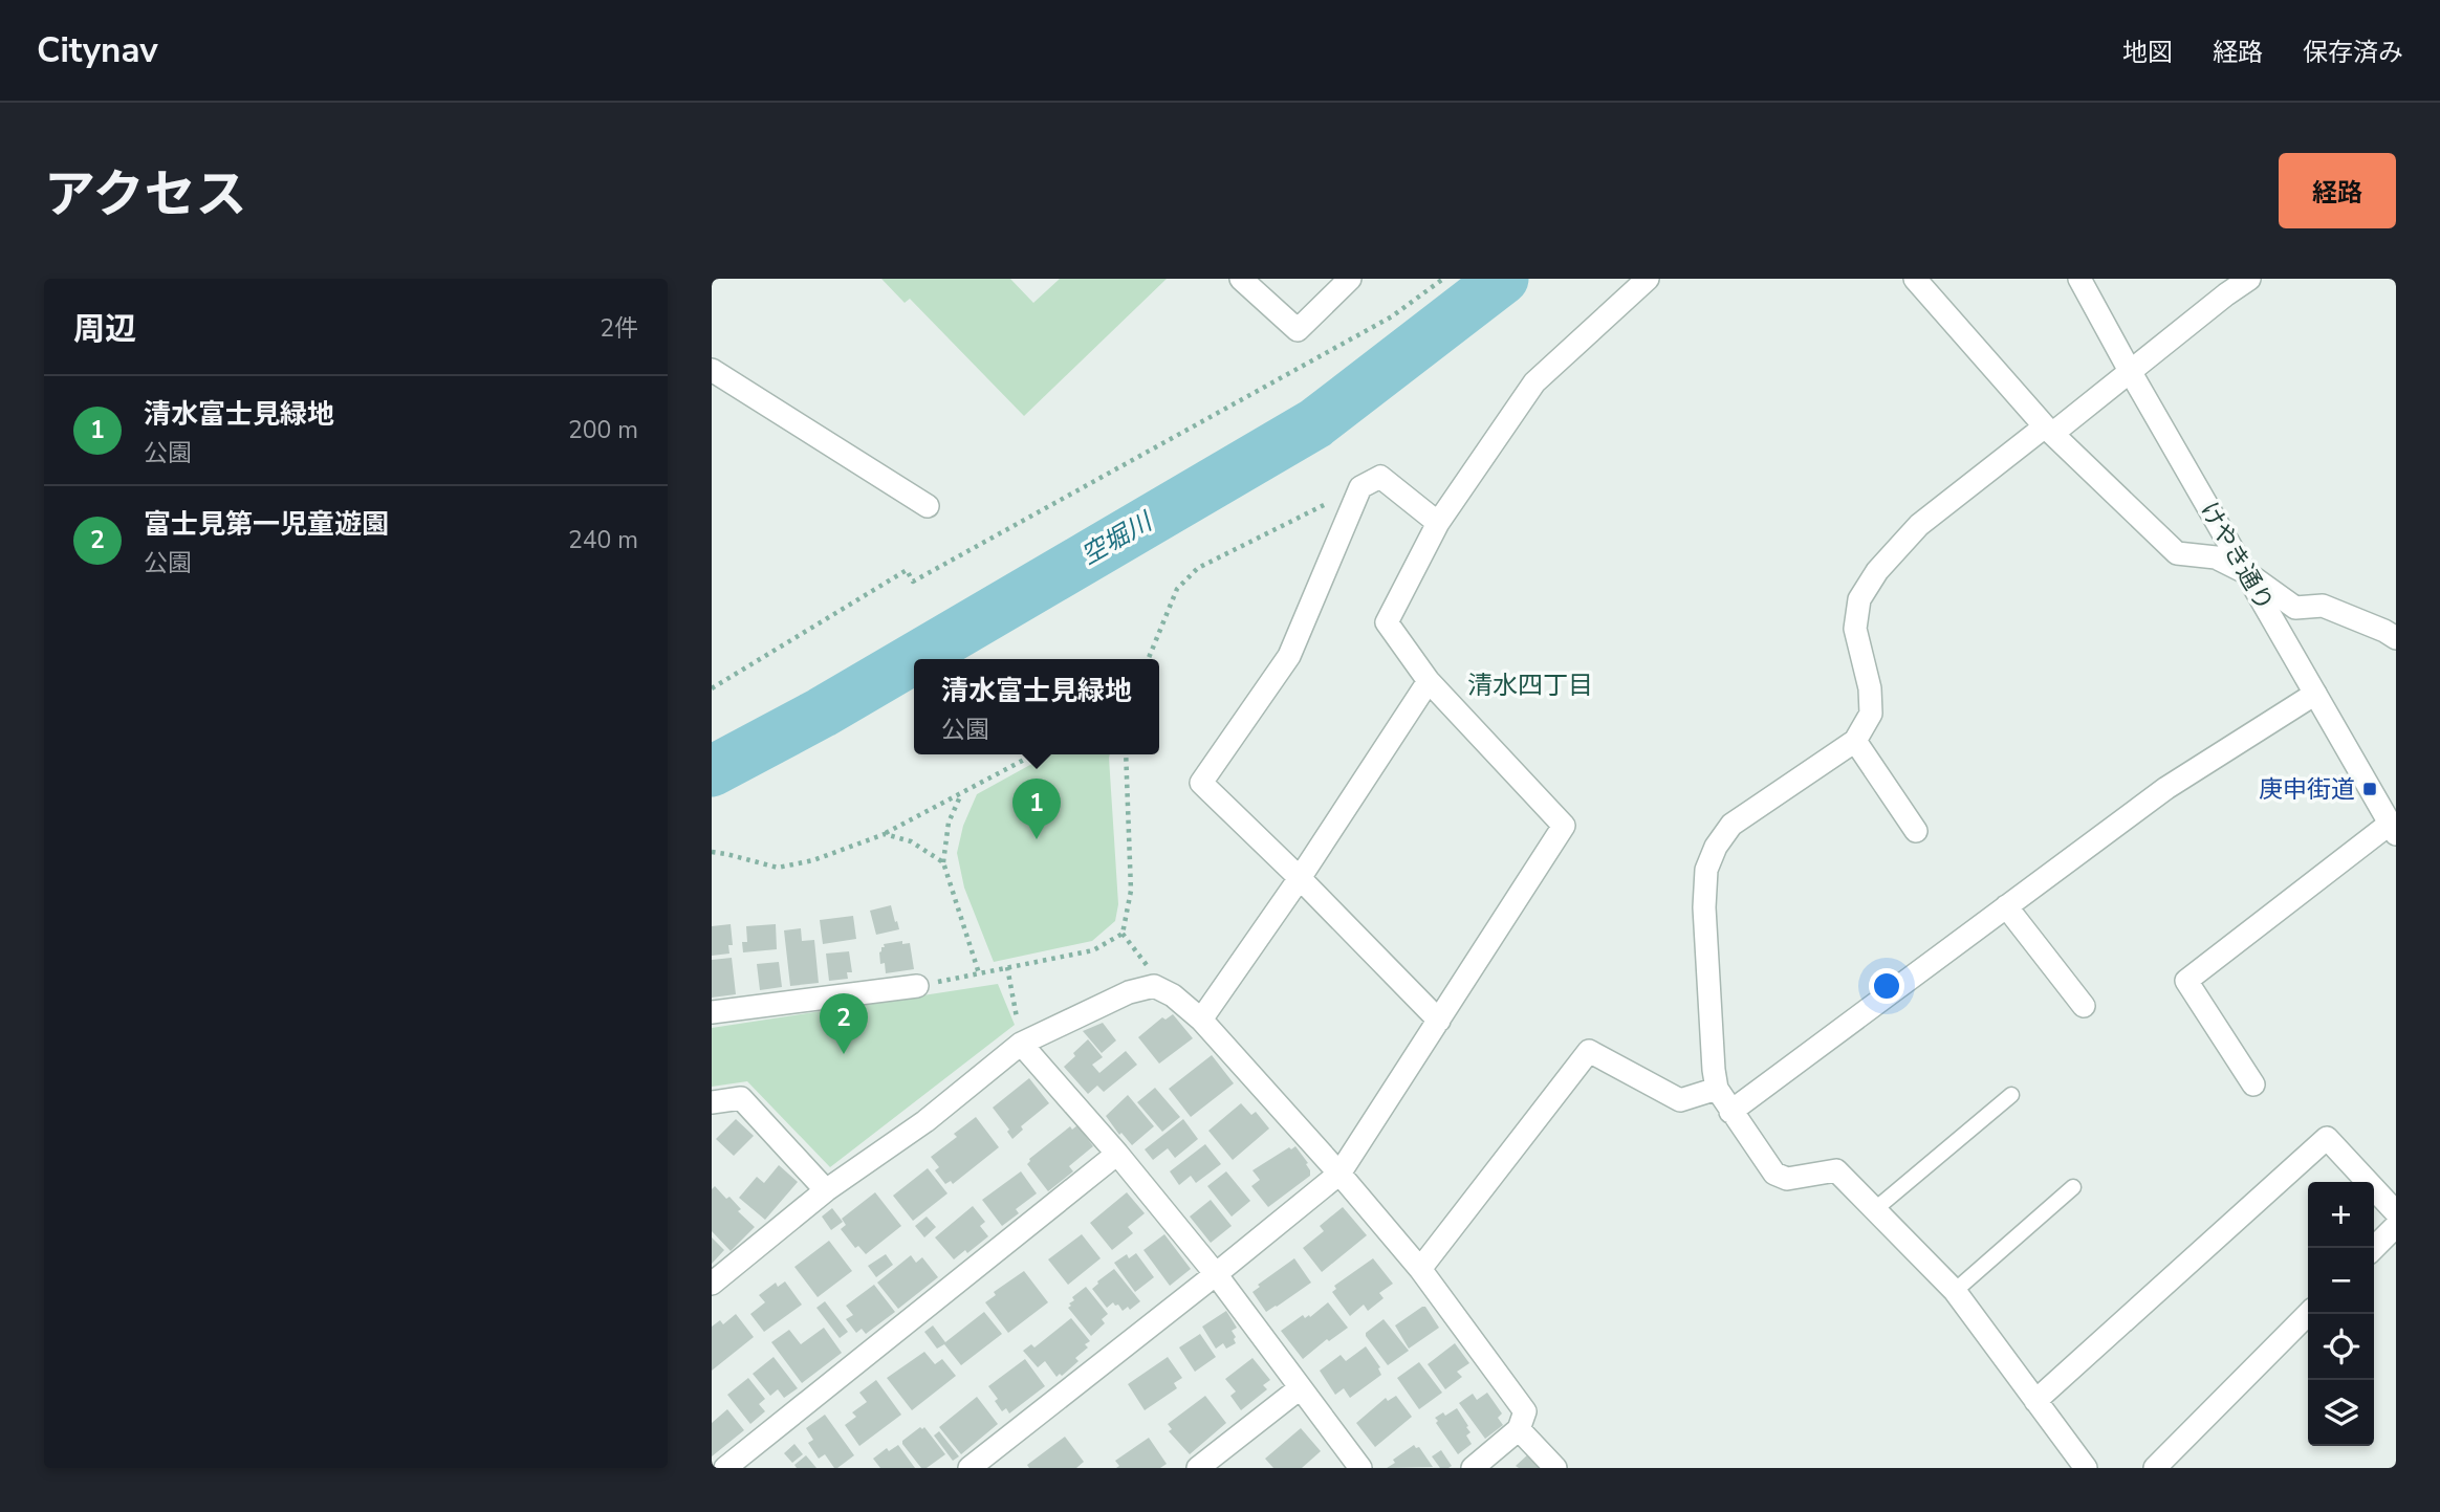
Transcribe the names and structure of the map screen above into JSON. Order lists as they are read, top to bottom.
{
  "streets": {
    "street": ["けやき通り"]
  },
  "districts": ["清水四丁目"],
  "water": ["空堀川"],
  "places": {
    "transit": ["庚申街道"]
  },
  "page": {
    "header": "Citynav",
    "nav": ["地図", "経路", "保存済み"],
    "title": "アクセス",
    "buttons": "経路",
    "heading": ["周辺", "2件"],
    "list": [
      {
        "mark": "1",
        "name": "清水富士見緑地",
        "note": "公園",
        "value": "200 m"
      },
      {
        "mark": "2",
        "name": "富士見第一児童遊園",
        "note": "公園",
        "value": "240 m"
      }
    ],
    "popup": ["清水富士見緑地", "公園"],
    "pins": ["1", "2"],
    "map_buttons": ["+", "−"]
  }
}
